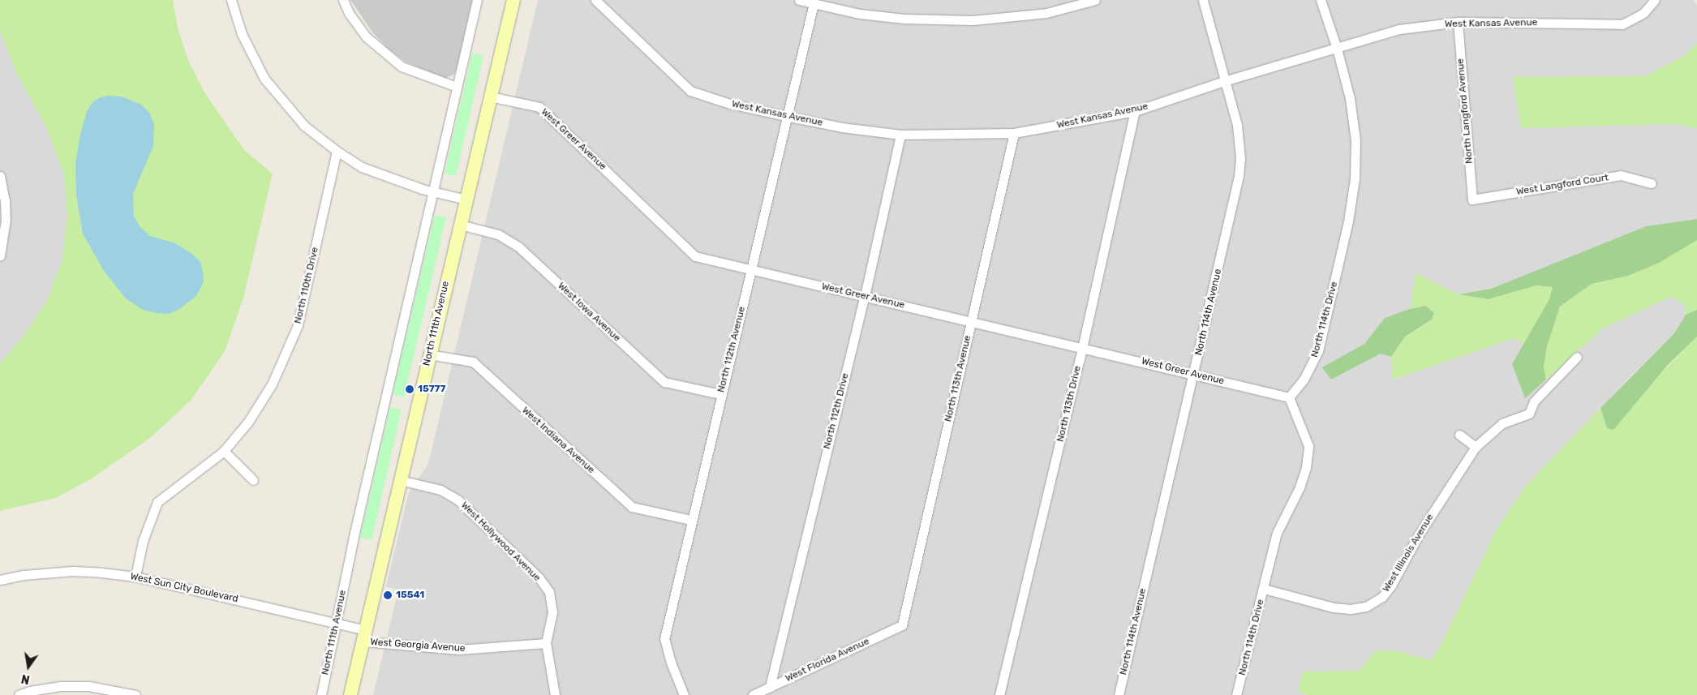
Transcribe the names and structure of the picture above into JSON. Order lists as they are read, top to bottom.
{
  "streets": {
    "street": [
      "West Kansas Avenue",
      "North Langford Avenue",
      "West Greer Avenue",
      "West Langford Court",
      "North 110th Drive",
      "West Iowa Avenue",
      "North 114th Avenue",
      "North 114th Drive",
      "North 111th Avenue",
      "North 112th Avenue",
      "North 113th Avenue",
      "North 113th Drive",
      "North 112th Drive",
      "West Indiana Avenue",
      "West Hollywood Avenue",
      "West Illinois Avenue",
      "West Sun City Boulevard",
      "West Georgia Avenue",
      "West Florida Avenue"
    ]
  },
  "crossings": [
    ["West Kansas Avenue", "North Langford Avenue"],
    ["West Kansas Avenue", "North 114th Avenue"],
    ["West Kansas Avenue", "North 114th Drive"],
    ["West Kansas Avenue", "North 112th Avenue"],
    ["West Kansas Avenue", "North 113th Avenue"],
    ["West Kansas Avenue", "North 113th Drive"],
    ["West Kansas Avenue", "North 112th Drive"],
    ["North Langford Avenue", "West Langford Court"],
    ["West Greer Avenue", "North 114th Avenue"],
    ["West Greer Avenue", "North 114th Drive"],
    ["West Greer Avenue", "North 111th Avenue"],
    ["West Greer Avenue", "North 112th Avenue"],
    ["West Greer Avenue", "North 113th Avenue"],
    ["West Greer Avenue", "North 113th Drive"],
    ["West Greer Avenue", "North 112th Drive"],
    ["North 110th Drive", "West Sun City Boulevard"],
    ["West Iowa Avenue", "North 111th Avenue"],
    ["West Iowa Avenue", "North 112th Avenue"],
    ["North 114th Drive", "West Illinois Avenue"],
    ["North 111th Avenue", "West Indiana Avenue"],
    ["North 111th Avenue", "West Hollywood Avenue"],
    ["North 111th Avenue", "West Sun City Boulevard"],
    ["North 111th Avenue", "West Georgia Avenue"],
    ["North 112th Avenue", "West Indiana Avenue"],
    ["North 113th Avenue", "West Florida Avenue"],
    ["North 112th Drive", "West Florida Avenue"],
    ["West Hollywood Avenue", "West Georgia Avenue"],
    ["West Sun City Boulevard", "West Georgia Avenue"]
  ],
  "places": ["15777", "15541"],
  "north": "bottom"
}
